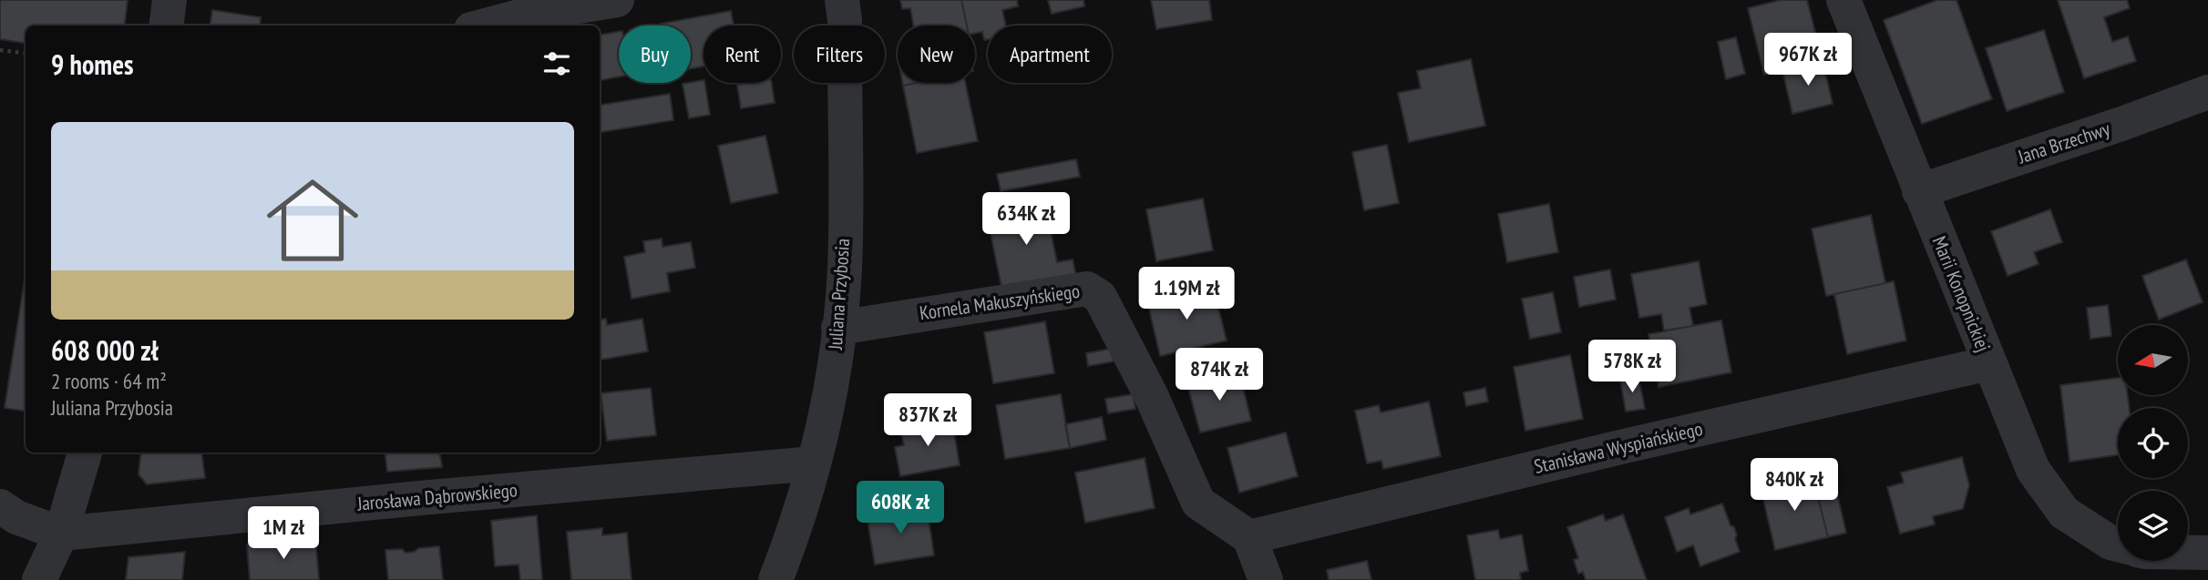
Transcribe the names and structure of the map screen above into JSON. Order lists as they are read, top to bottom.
{
  "streets": {
    "street": [
      "Jana Brzechwy",
      "Juliana Przybosia",
      "Marii Konopnickiej",
      "Kornela Makuszyńskiego",
      "Stanisława Wyspiańskiego",
      "Jarosława Dąbrowskiego"
    ]
  },
  "crossings": [
    ["Jana Brzechwy", "Marii Konopnickiej"],
    ["Juliana Przybosia", "Kornela Makuszyńskiego"],
    ["Juliana Przybosia", "Jarosława Dąbrowskiego"],
    ["Marii Konopnickiej", "Stanisława Wyspiańskiego"],
    ["Kornela Makuszyńskiego", "Stanisława Wyspiańskiego"]
  ],
  "north": "left",
  "page": {
    "chip": [
      "Buy",
      "Rent",
      "Filters",
      "New",
      "Apartment"
    ],
    "heading": "9 homes",
    "price": [
      "967K zł",
      "634K zł",
      "1.19M zł",
      "578K zł",
      "874K zł",
      "837K zł",
      "840K zł",
      "608K zł",
      "1M zł"
    ],
    "list": [
      {
        "name": "608 000 zł",
        "note": "2 rooms · 64 m² · Juliana Przybosia"
      }
    ]
  }
}
